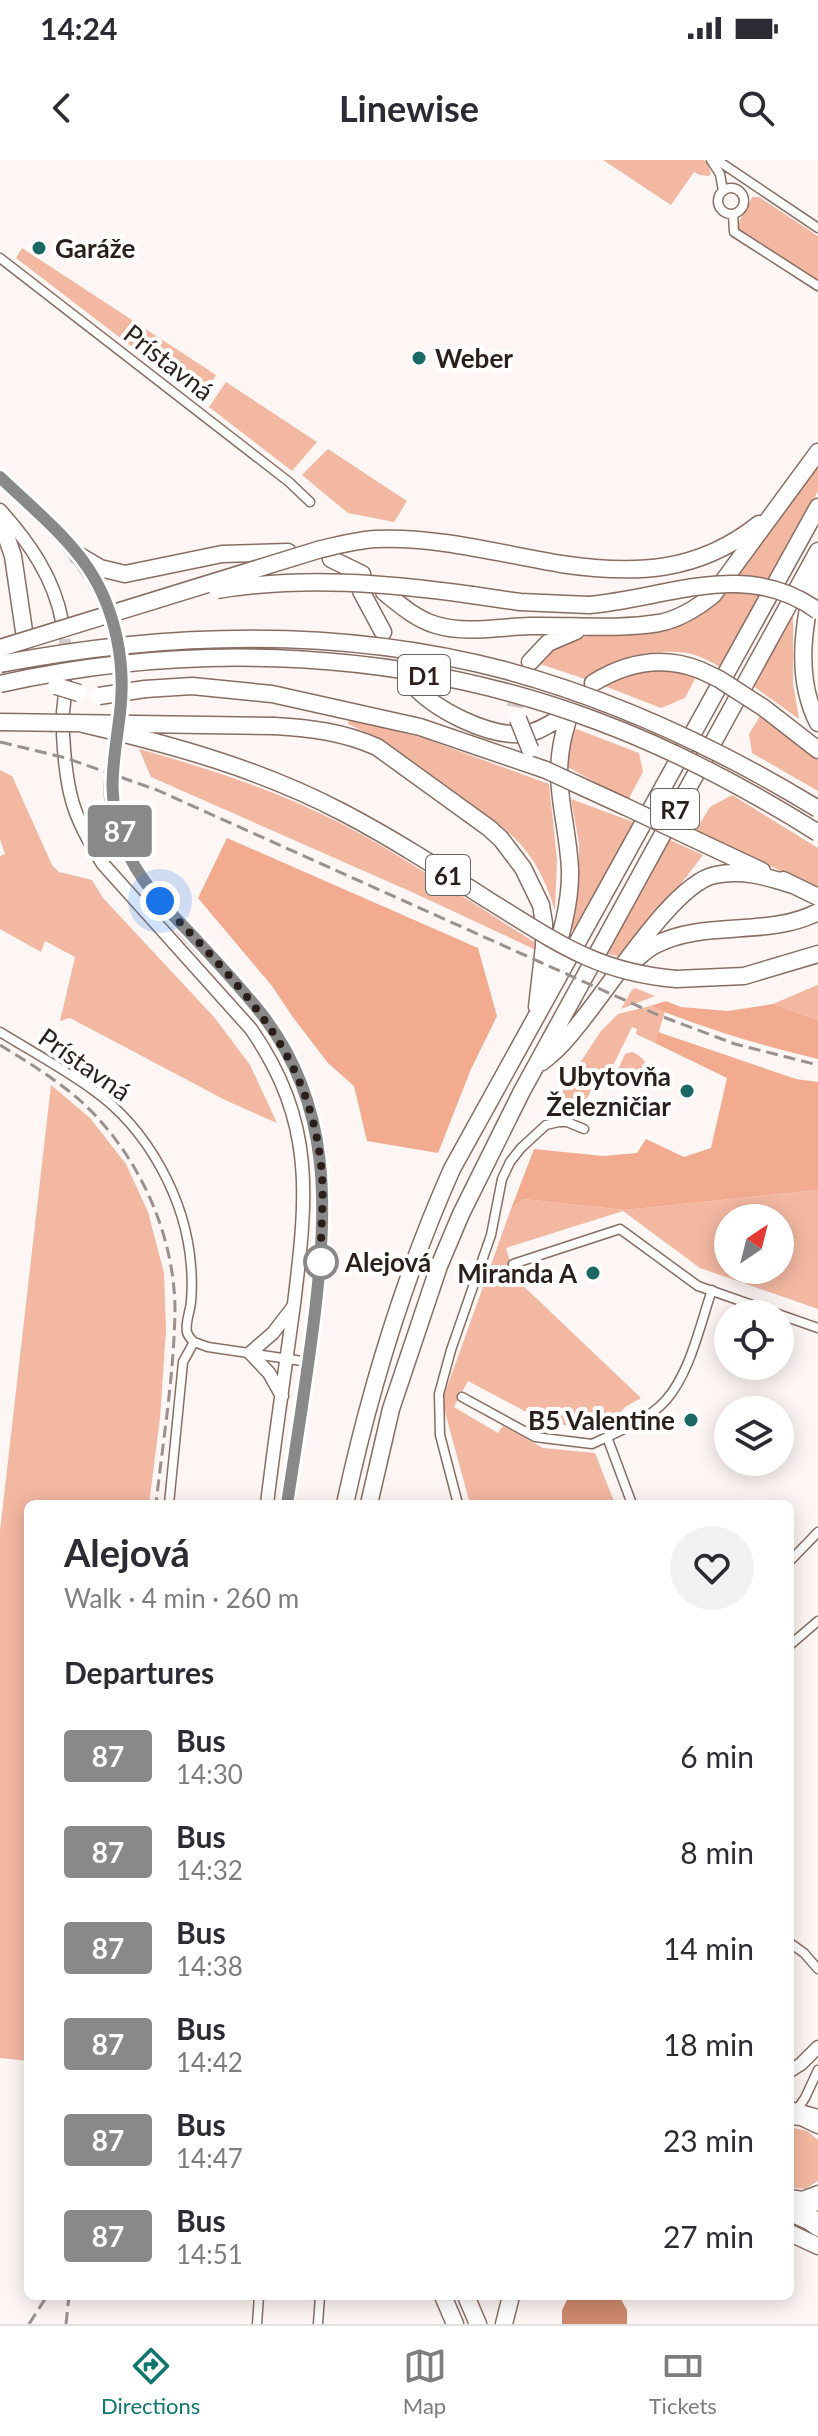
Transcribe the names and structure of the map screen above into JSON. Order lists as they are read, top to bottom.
{
  "streets": {
    "highway": ["D1", "R7", "61"],
    "street": ["Prístavná"]
  },
  "places": [
    "Garáže",
    "Weber",
    "Ubytovňa Železničiar",
    "Alejová",
    "Miranda A",
    "B5 Valentine"
  ],
  "lines": ["bus line 87"],
  "north": "top right",
  "page": {
    "status": "14:24",
    "header": "Linewise",
    "on_map": "87",
    "heading": [
      ["Alejová", "Walk · 4 min · 260 m"],
      "Departures"
    ],
    "list": [
      {
        "mark": "87",
        "name": "Bus",
        "note": "14:30",
        "value": "6 min"
      },
      {
        "mark": "87",
        "name": "Bus",
        "note": "14:32",
        "value": "8 min"
      },
      {
        "mark": "87",
        "name": "Bus",
        "note": "14:38",
        "value": "14 min"
      },
      {
        "mark": "87",
        "name": "Bus",
        "note": "14:42",
        "value": "18 min"
      },
      {
        "mark": "87",
        "name": "Bus",
        "note": "14:47",
        "value": "23 min"
      },
      {
        "mark": "87",
        "name": "Bus",
        "note": "14:51",
        "value": "27 min"
      }
    ],
    "tabs": ["Directions", "Map", "Tickets"]
  }
}
